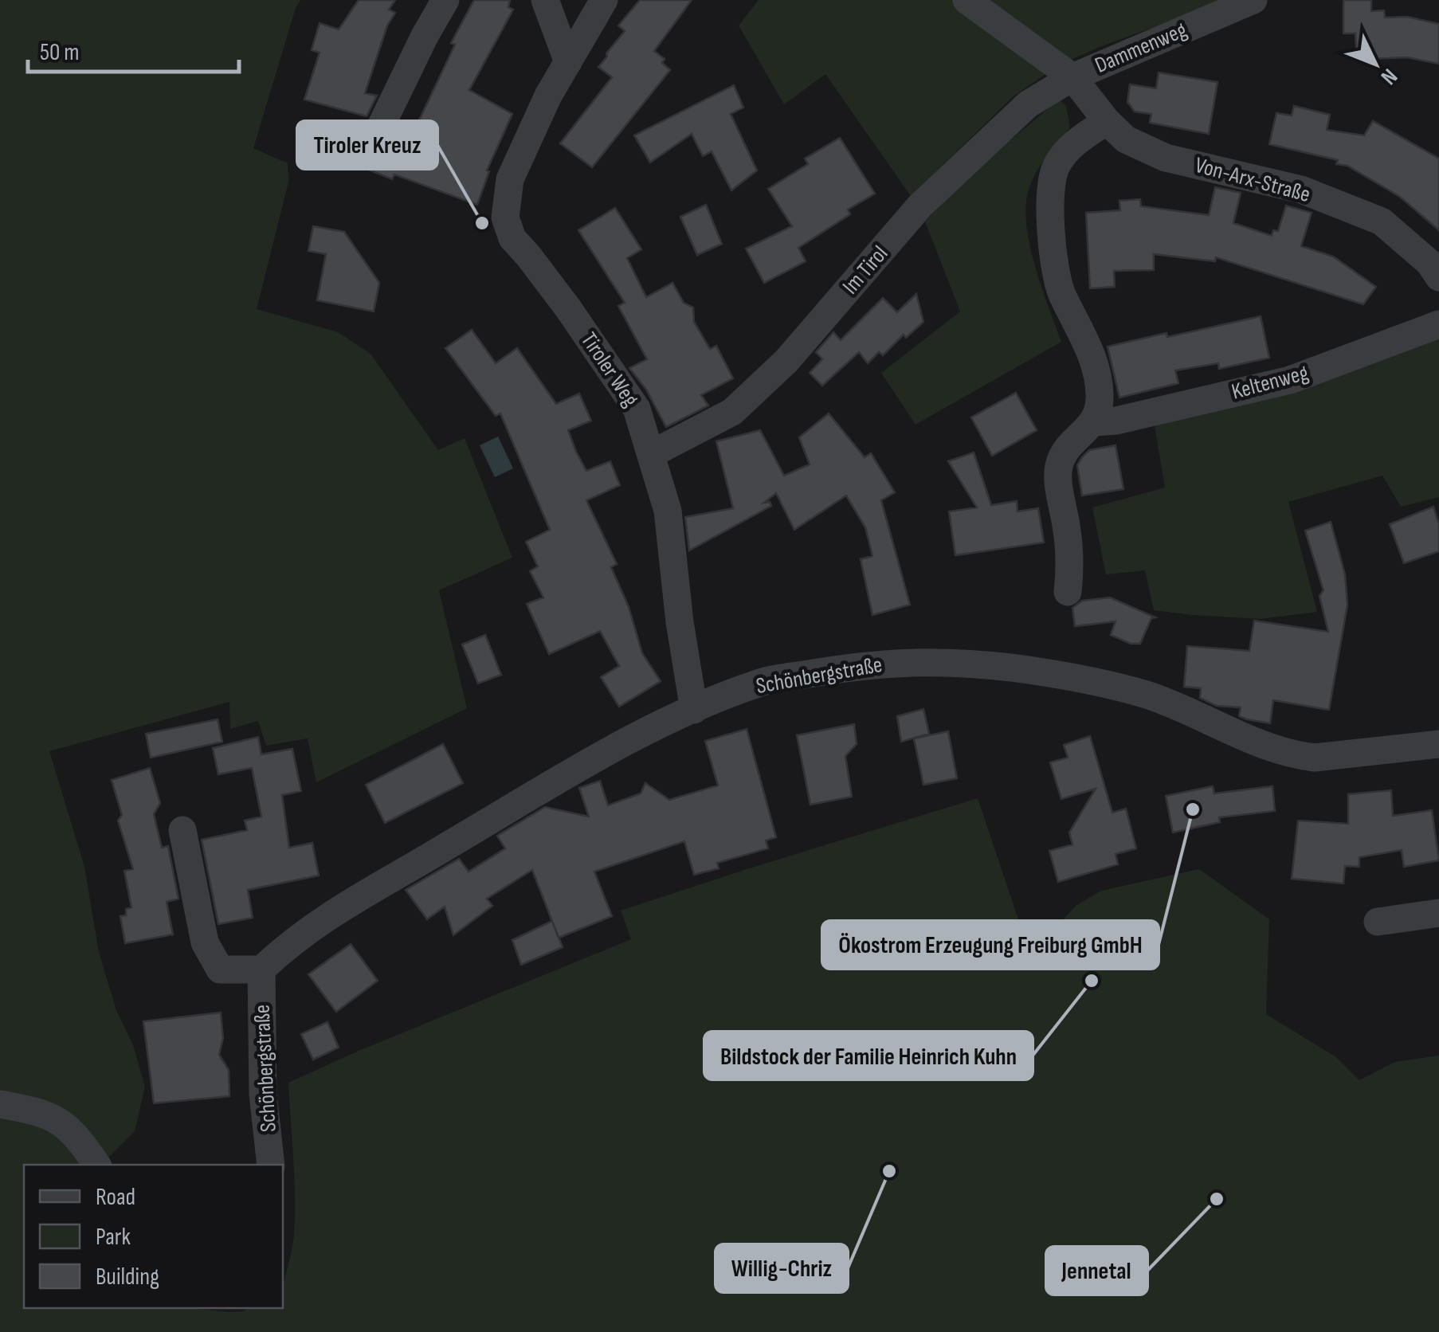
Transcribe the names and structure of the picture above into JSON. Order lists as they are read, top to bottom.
{
  "streets": {
    "street": [
      "Dammenweg",
      "Von-Arx-Straße",
      "Im Tirol",
      "Tiroler Weg",
      "Keltenweg",
      "Schönbergstraße"
    ]
  },
  "crossings": [
    ["Dammenweg", "Von-Arx-Straße"],
    ["Dammenweg", "Im Tirol"],
    ["Von-Arx-Straße", "Im Tirol"],
    ["Im Tirol", "Tiroler Weg"],
    ["Tiroler Weg", "Schönbergstraße"]
  ],
  "places": [
    "Tiroler Kreuz",
    "Ökostrom Erzeugung Freiburg GmbH",
    "Bildstock der Familie Heinrich Kuhn",
    "Willig-Chriz",
    "Jennetal"
  ],
  "legend": ["Road", "Park", "Building"],
  "scale_bar": "50 m",
  "north": "bottom right"
}
